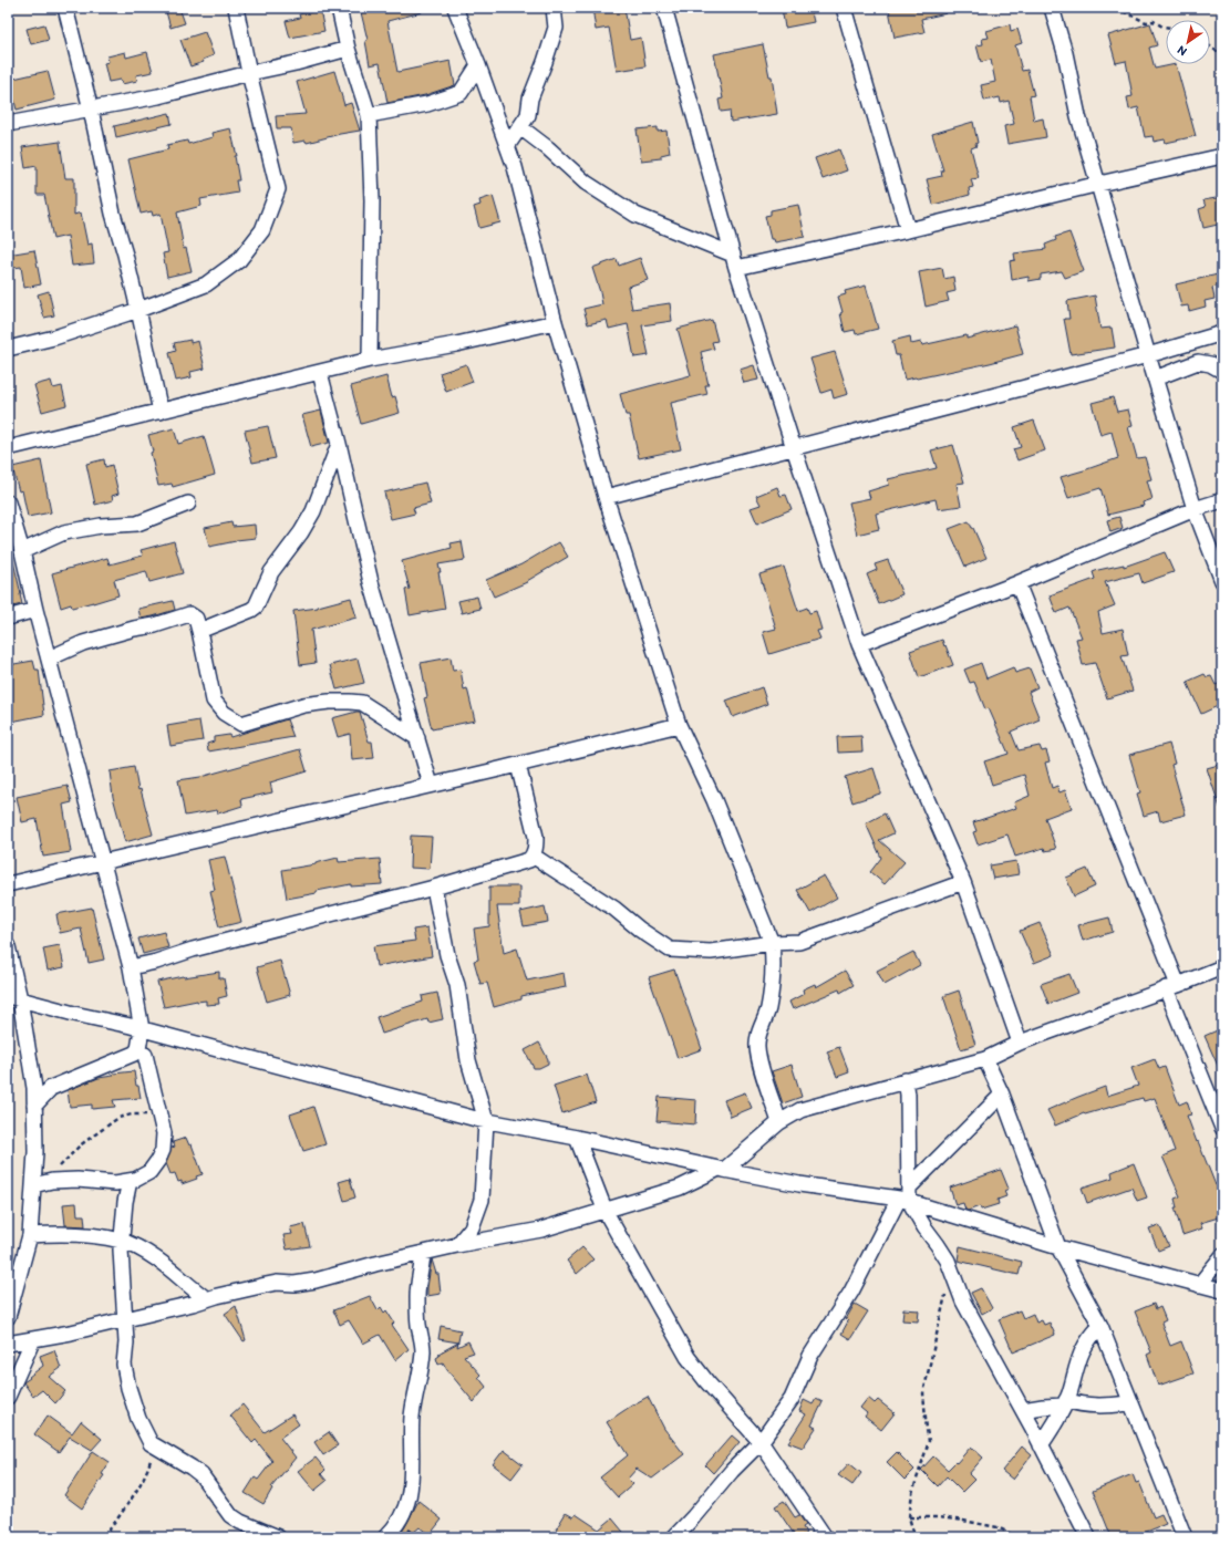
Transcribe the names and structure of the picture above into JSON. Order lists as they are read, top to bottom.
{
  "north": "bottom left"
}
